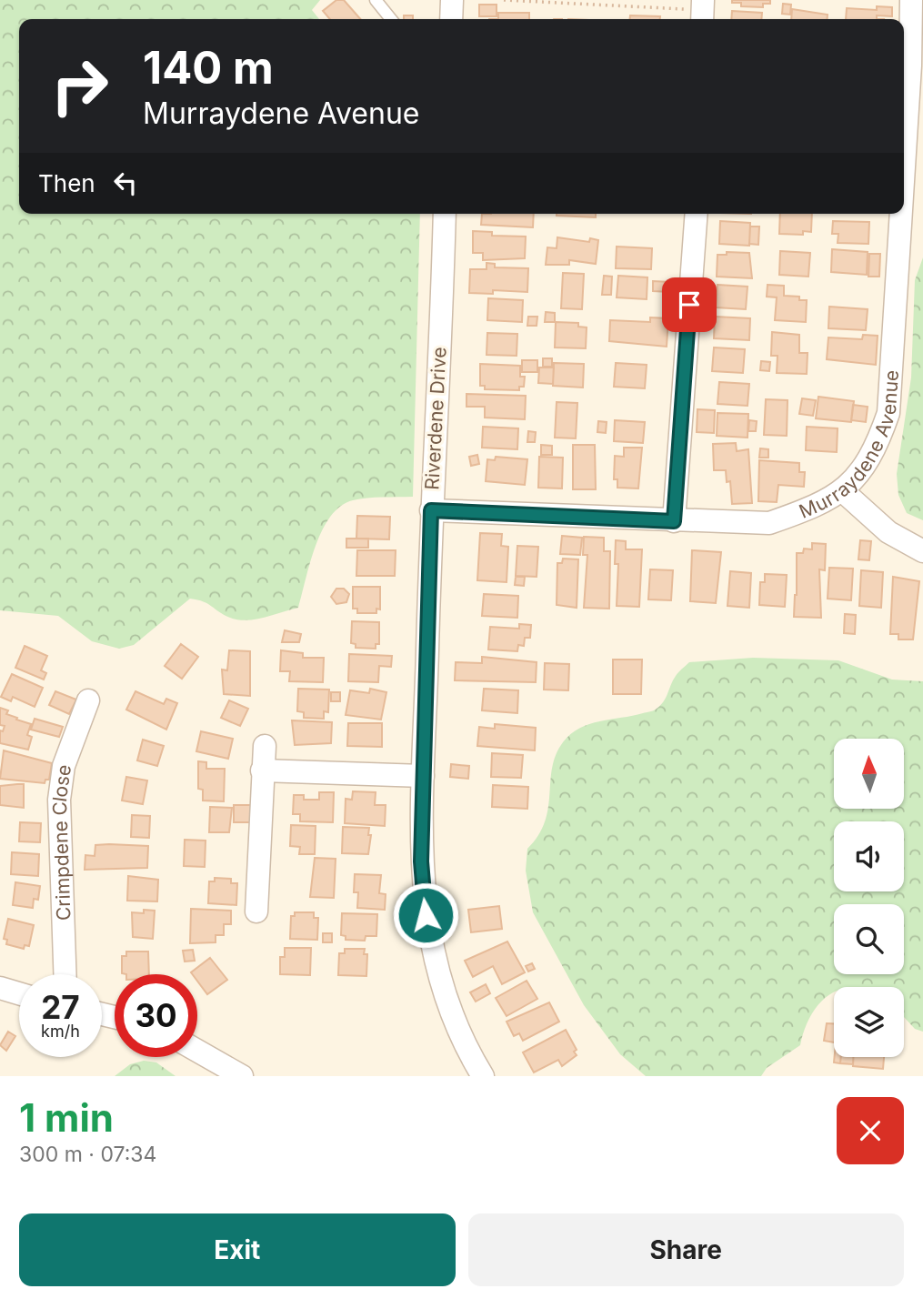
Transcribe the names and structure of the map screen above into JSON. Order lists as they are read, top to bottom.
{
  "streets": {
    "street": ["Riverdene Drive", "Murraydene Avenue", "Crimpdene Close"]
  },
  "crossings": [
    ["Riverdene Drive", "Murraydene Avenue"]
  ],
  "north": "top",
  "page": {
    "turn": ["140 m", "Murraydene Avenue"],
    "then": "Then",
    "speed": "27 km/h",
    "limit": "30",
    "heading": ["1 min", "300 m · 07:34"],
    "buttons": ["Exit", "Share"]
  }
}
